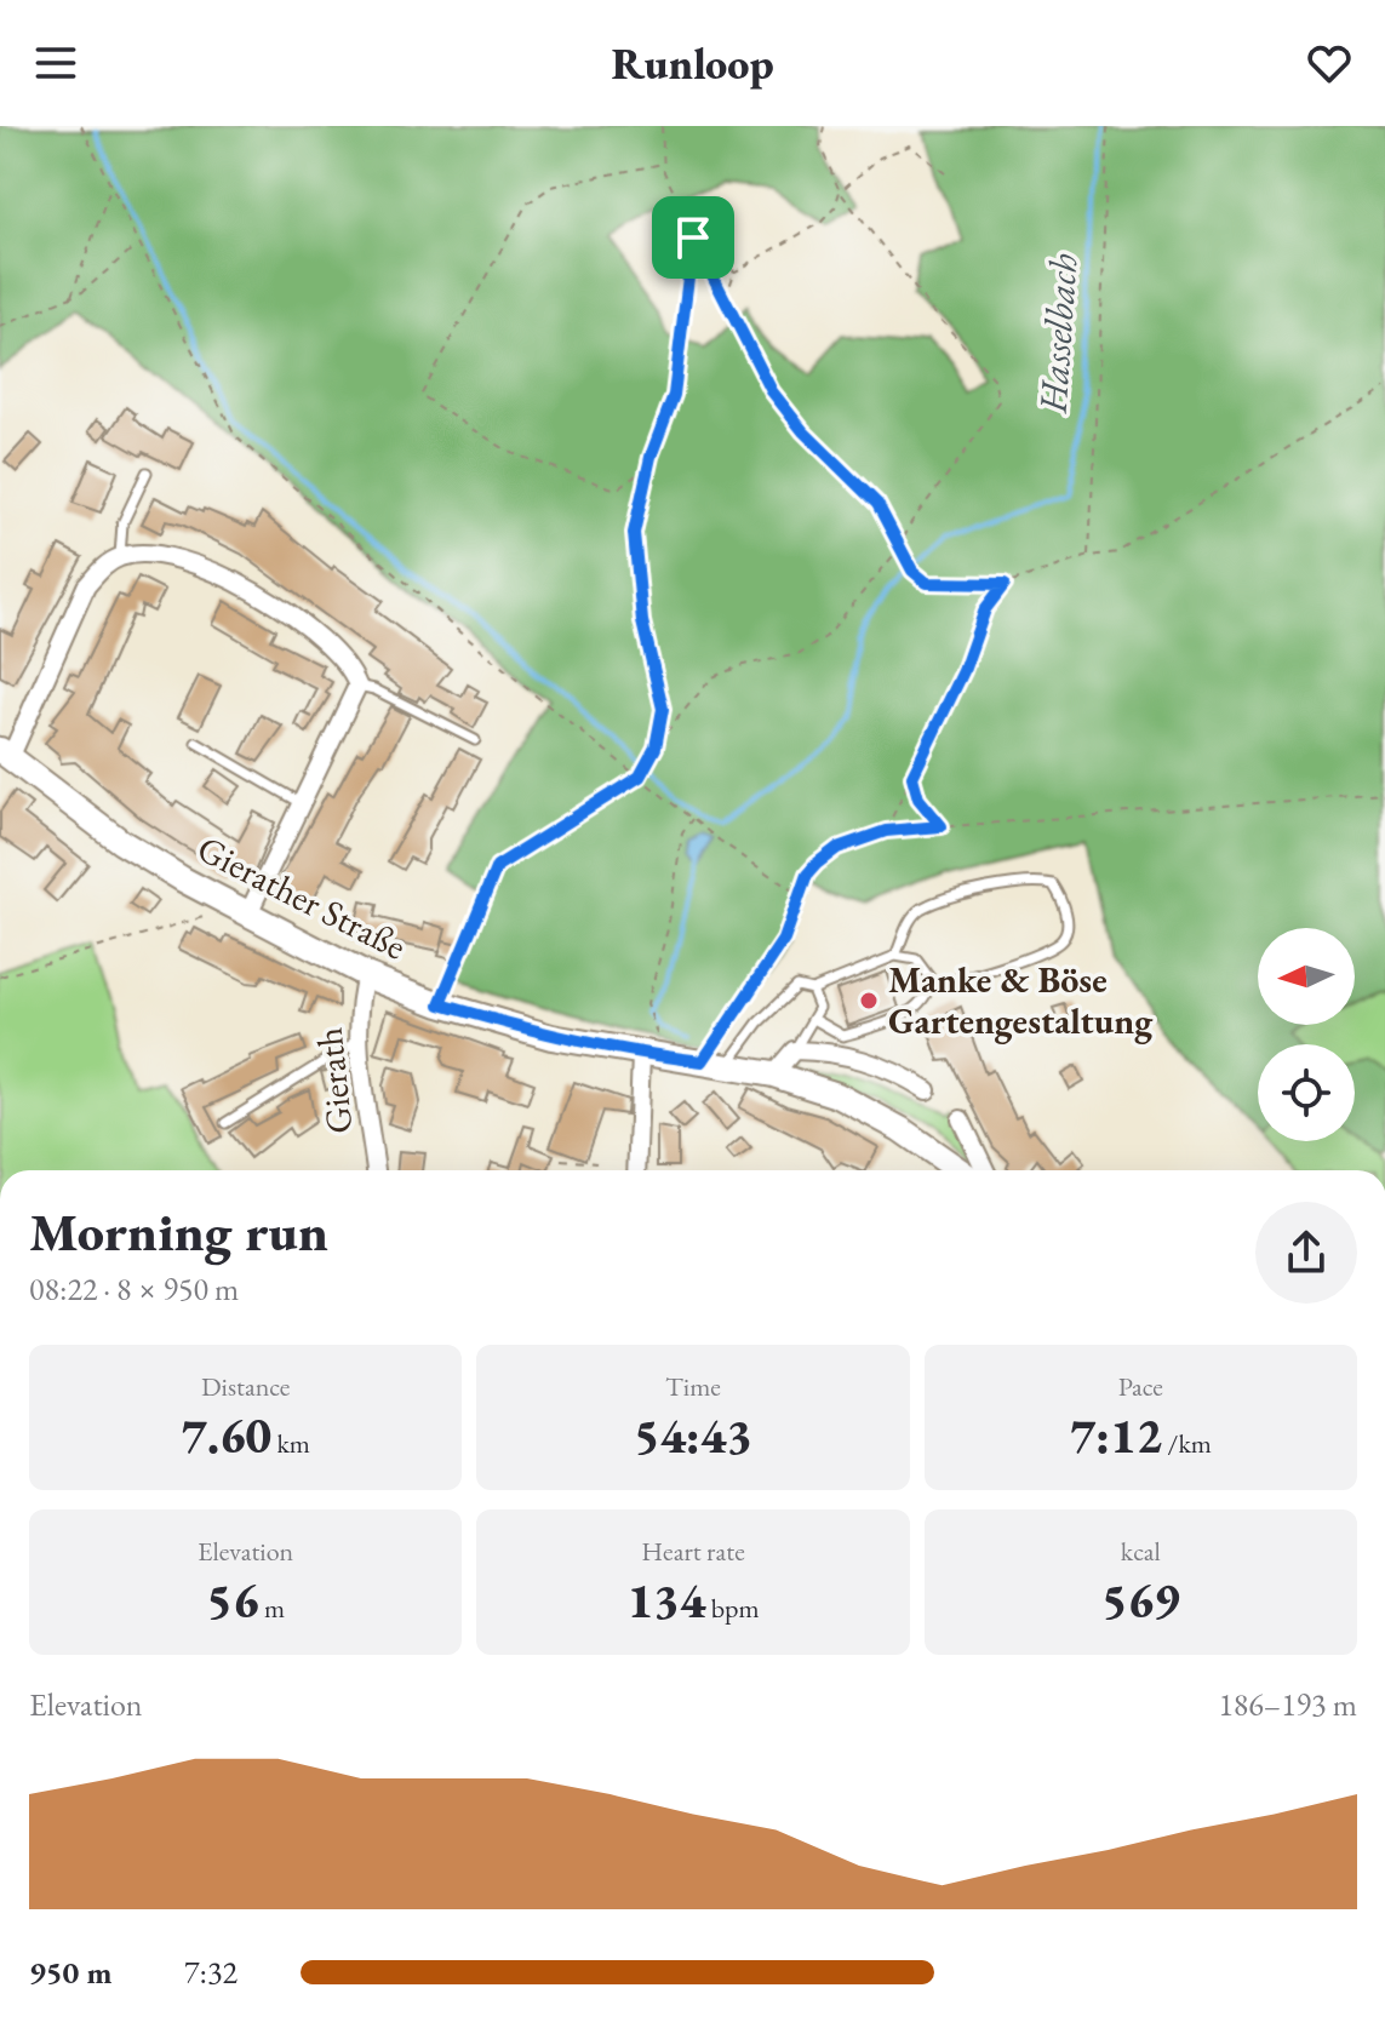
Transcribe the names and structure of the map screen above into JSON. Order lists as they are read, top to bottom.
{
  "streets": {
    "street": ["Gierather Straße", "Gierath"]
  },
  "crossings": [
    ["Gierather Straße", "Gierath"]
  ],
  "water": ["Hasselbach"],
  "places": ["Manke & Böse Gartengestaltung"],
  "north": "left",
  "page": {
    "header": "Runloop",
    "heading": ["Morning run", "08:22 · 8 × 950 m"],
    "stats": [
      ["Distance", "7.60 km"],
      ["Time", "54:43"],
      ["Pace", "7:12 /km"],
      ["Elevation", "56 m"],
      ["Heart rate", "134 bpm"],
      ["kcal", "569"]
    ],
    "chart": ["Elevation", "186–193 m"],
    "list": [
      {
        "name": "950 m",
        "note": "7:32"
      }
    ]
  }
}
